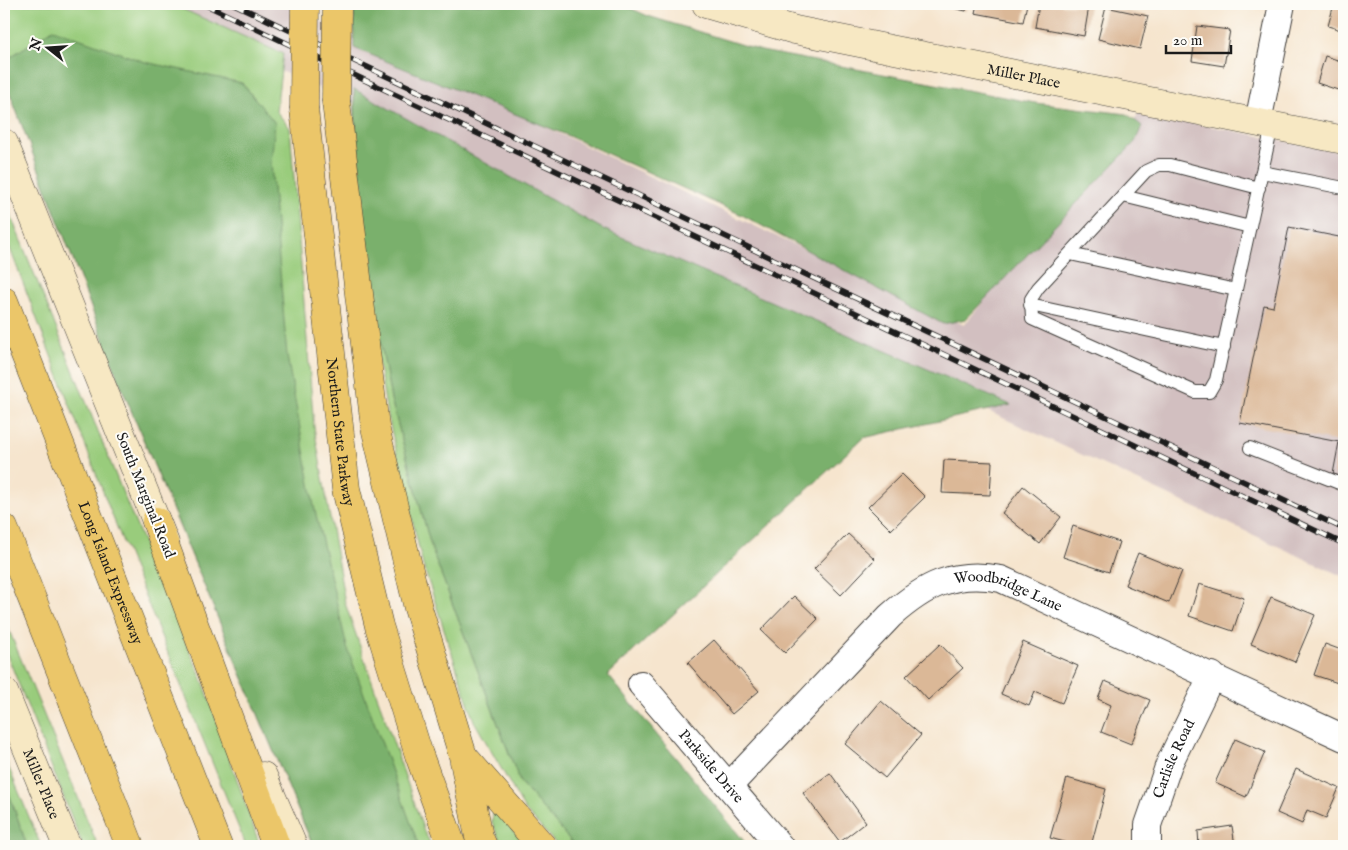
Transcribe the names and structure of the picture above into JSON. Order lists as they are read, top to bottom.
{
  "streets": {
    "highway": ["Northern State Parkway", "Long Island Expressway"],
    "main road": ["Miller Place", "South Marginal Road"],
    "street": ["Woodbridge Lane", "Carlisle Road", "Parkside Drive"]
  },
  "crossings": [
    ["Woodbridge Lane", "Carlisle Road"],
    ["Woodbridge Lane", "Parkside Drive"]
  ],
  "scale_bar": "20 m",
  "north": "left"
}
